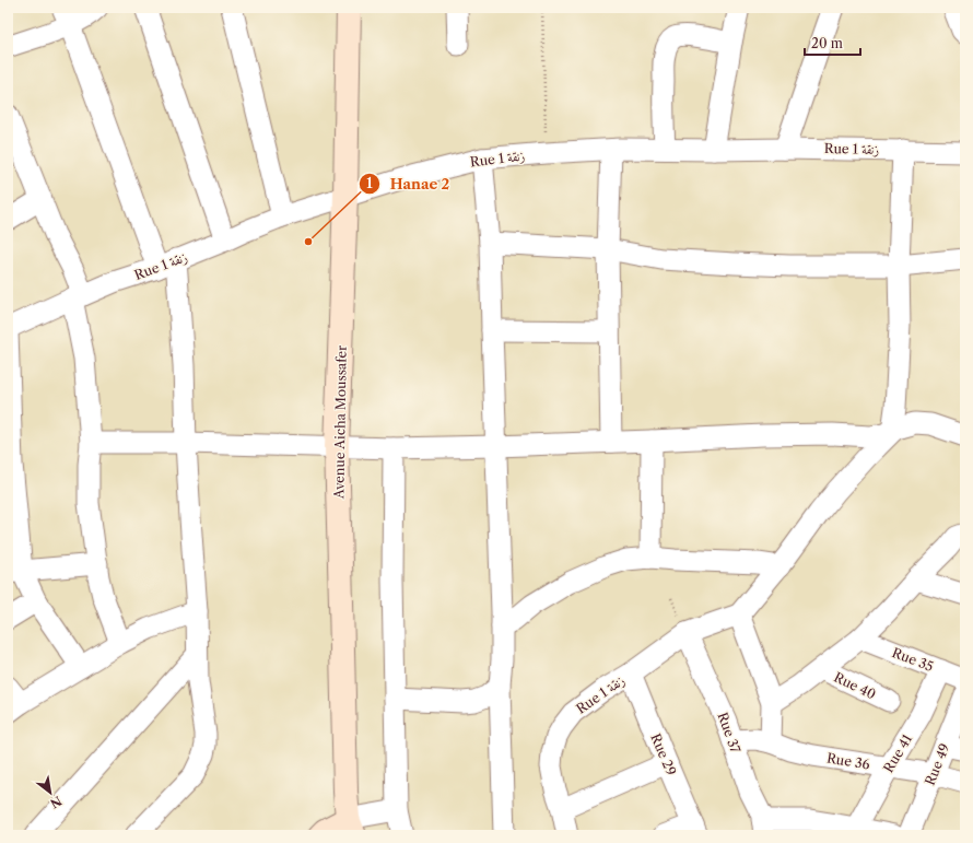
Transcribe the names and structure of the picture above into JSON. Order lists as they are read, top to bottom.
{
  "streets": {
    "street": [
      "Rue 1 زنقة",
      "Avenue Aicha Moussafer",
      "Rue 35",
      "Rue 40",
      "Rue 37",
      "Rue 41",
      "Rue 29",
      "Rue 36",
      "Rue 49"
    ]
  },
  "crossings": [
    ["Rue 1 زنقة", "Avenue Aicha Moussafer"],
    ["Rue 1 زنقة", "Rue 37"],
    ["Rue 1 زنقة", "Rue 29"],
    ["Rue 35", "Rue 41"],
    ["Rue 37", "Rue 36"],
    ["Rue 41", "Rue 36"],
    ["Rue 36", "Rue 49"]
  ],
  "places": ["Hanae 2"],
  "scale_bar": "20 m",
  "north": "bottom right"
}
